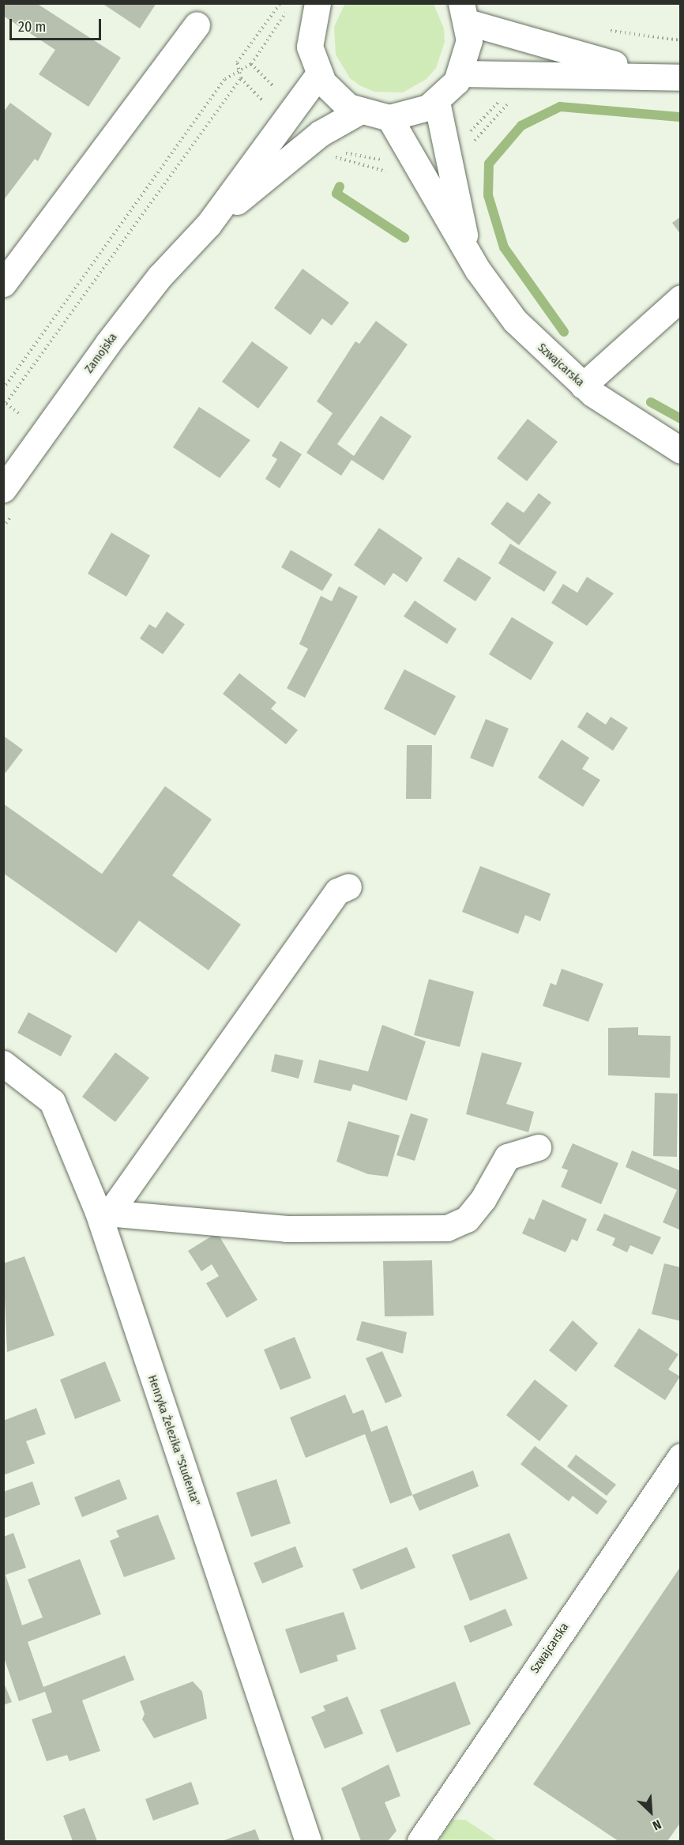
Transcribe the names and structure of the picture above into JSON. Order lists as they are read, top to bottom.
{
  "streets": {
    "street": ["Zamojska", "Szwajcarska", "Henryka Żelezika \"Studenta\""]
  },
  "scale_bar": "20 m",
  "north": "bottom right"
}
